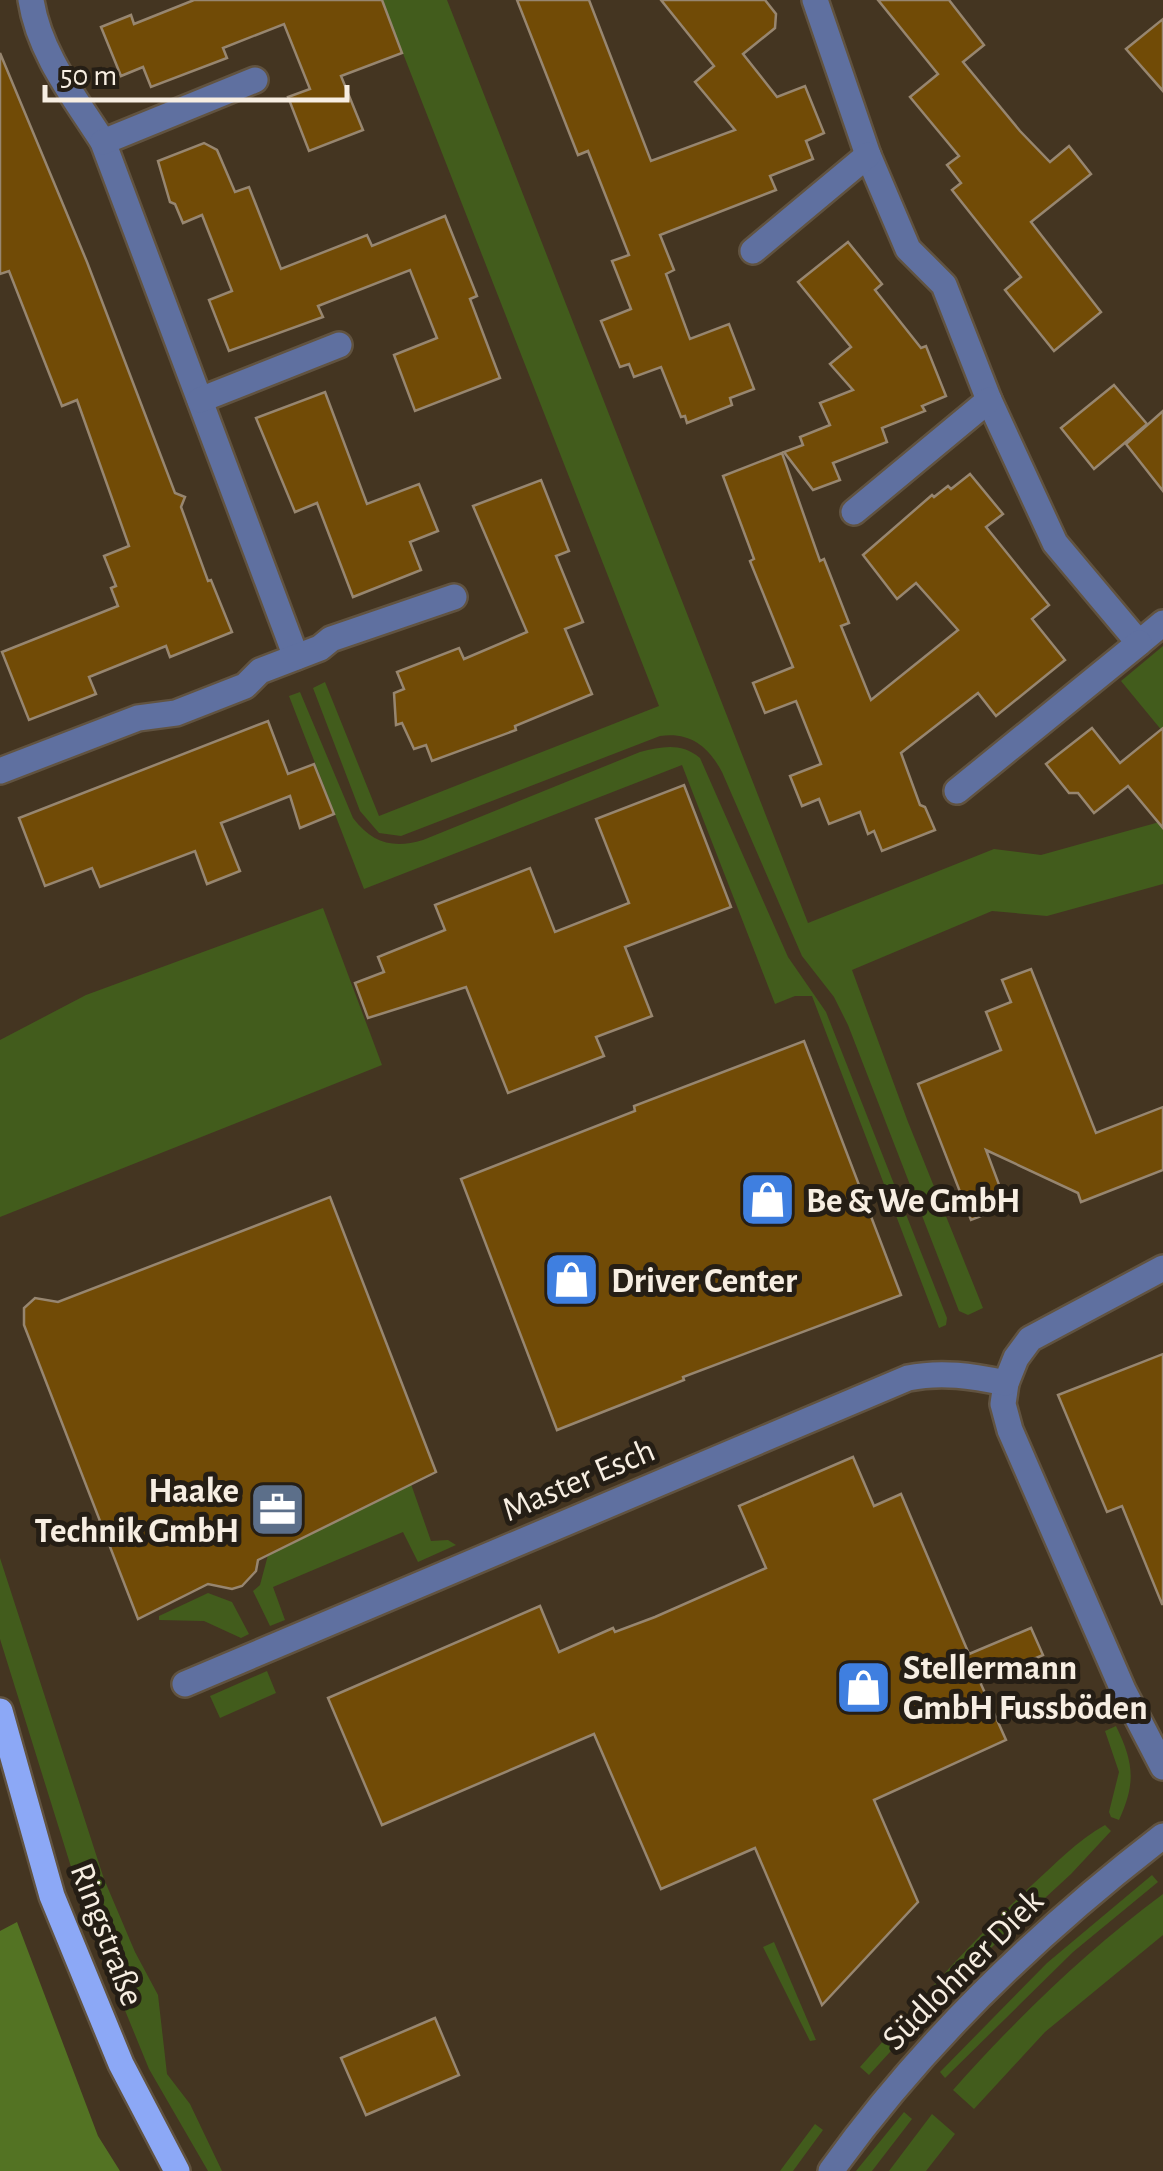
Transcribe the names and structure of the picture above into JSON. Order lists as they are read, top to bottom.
{
  "streets": {
    "main road": ["Ringstraße"],
    "street": ["Master Esch", "Südlohner Diek"]
  },
  "places": {
    "shop": ["Be & We GmbH", "Driver Center", "Stellermann GmbH Fussböden"],
    "office": ["Haake Technik GmbH"]
  },
  "scale_bar": "50 m"
}
